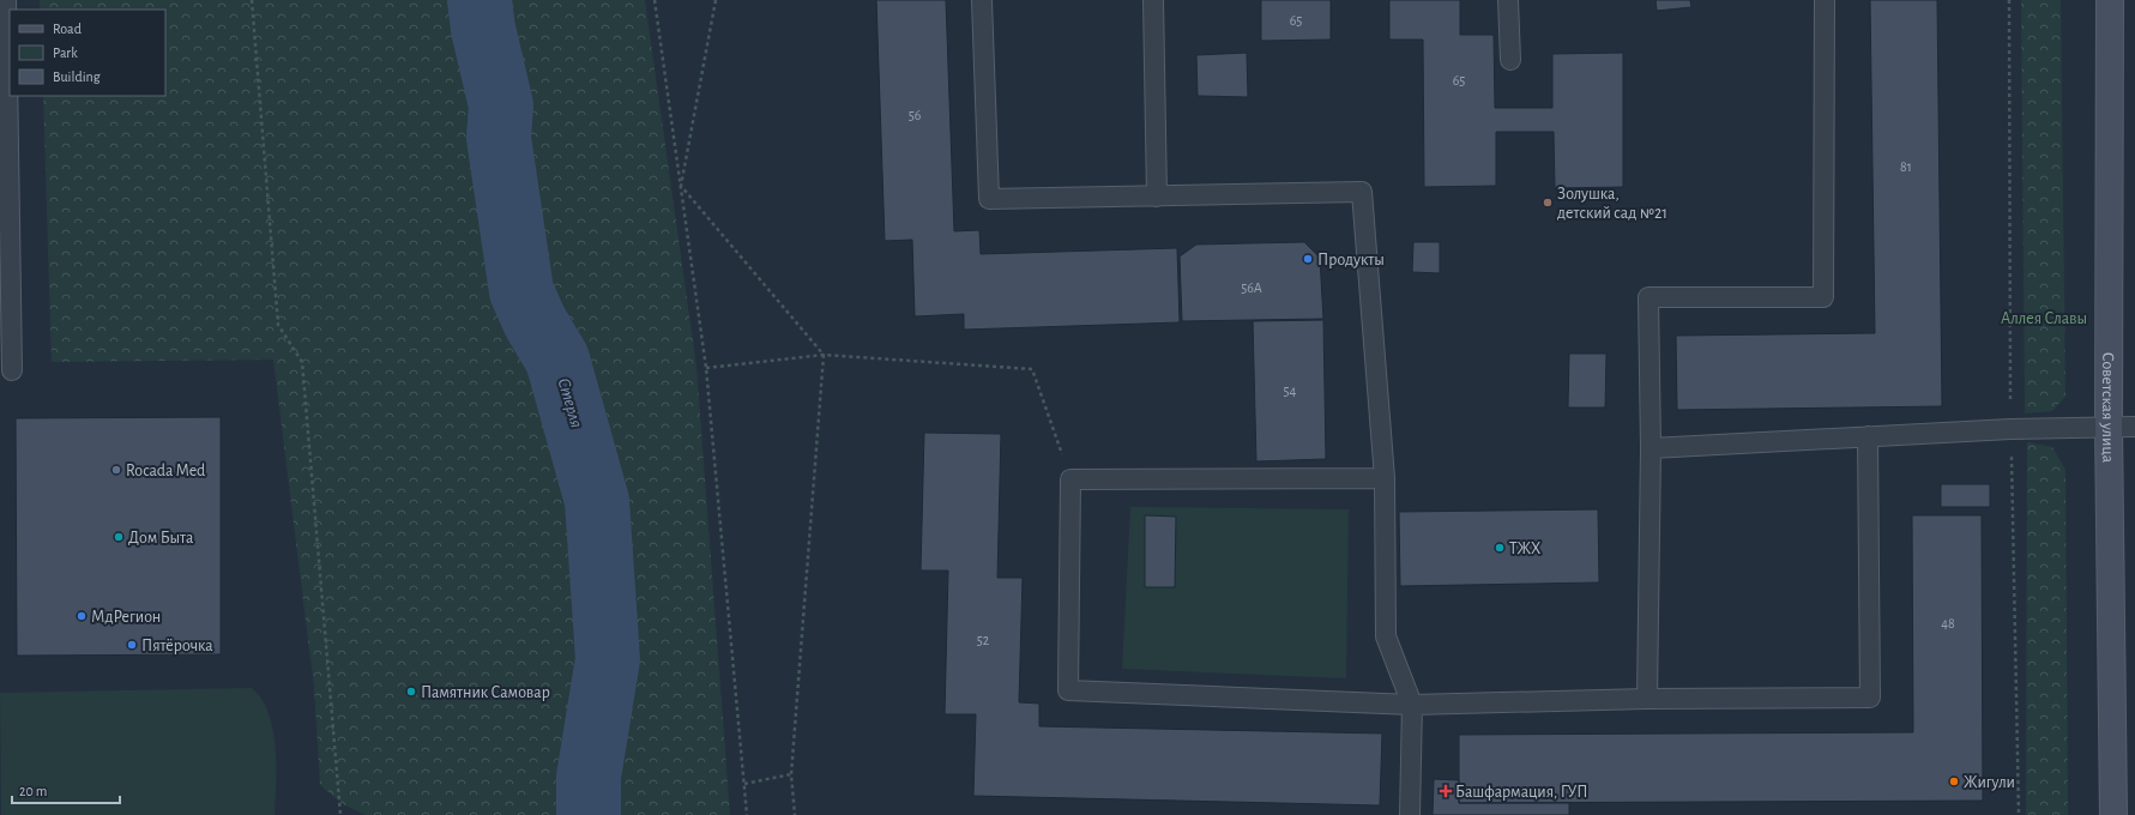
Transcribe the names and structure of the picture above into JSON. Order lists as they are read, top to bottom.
{
  "streets": {
    "street": ["Советская улица"]
  },
  "water": ["Стерля"],
  "parks": ["Аллея Славы"],
  "places": {
    "other": [
      "Золушка, детский сад №21",
      "Продукты",
      "Rocada Med",
      "Дом Быта",
      "ТЖХ",
      "МдРегион",
      "Пятёрочка",
      "Памятник Самовар",
      "Жигули"
    ],
    "health": ["Башфармация, ГУП"]
  },
  "house_numbers": [
    "65",
    "65",
    "56",
    "81",
    "56А",
    "54",
    "48",
    "52"
  ],
  "legend": ["Road", "Park", "Building"],
  "scale_bar": "20 m"
}
